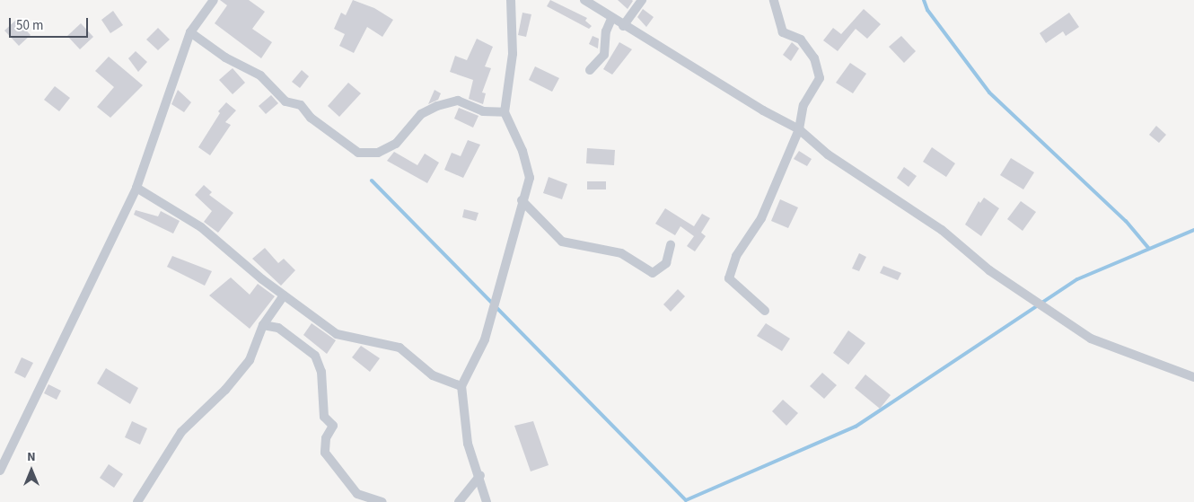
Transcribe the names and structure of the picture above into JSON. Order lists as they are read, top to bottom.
{
  "scale_bar": "50 m",
  "north": "top"
}
